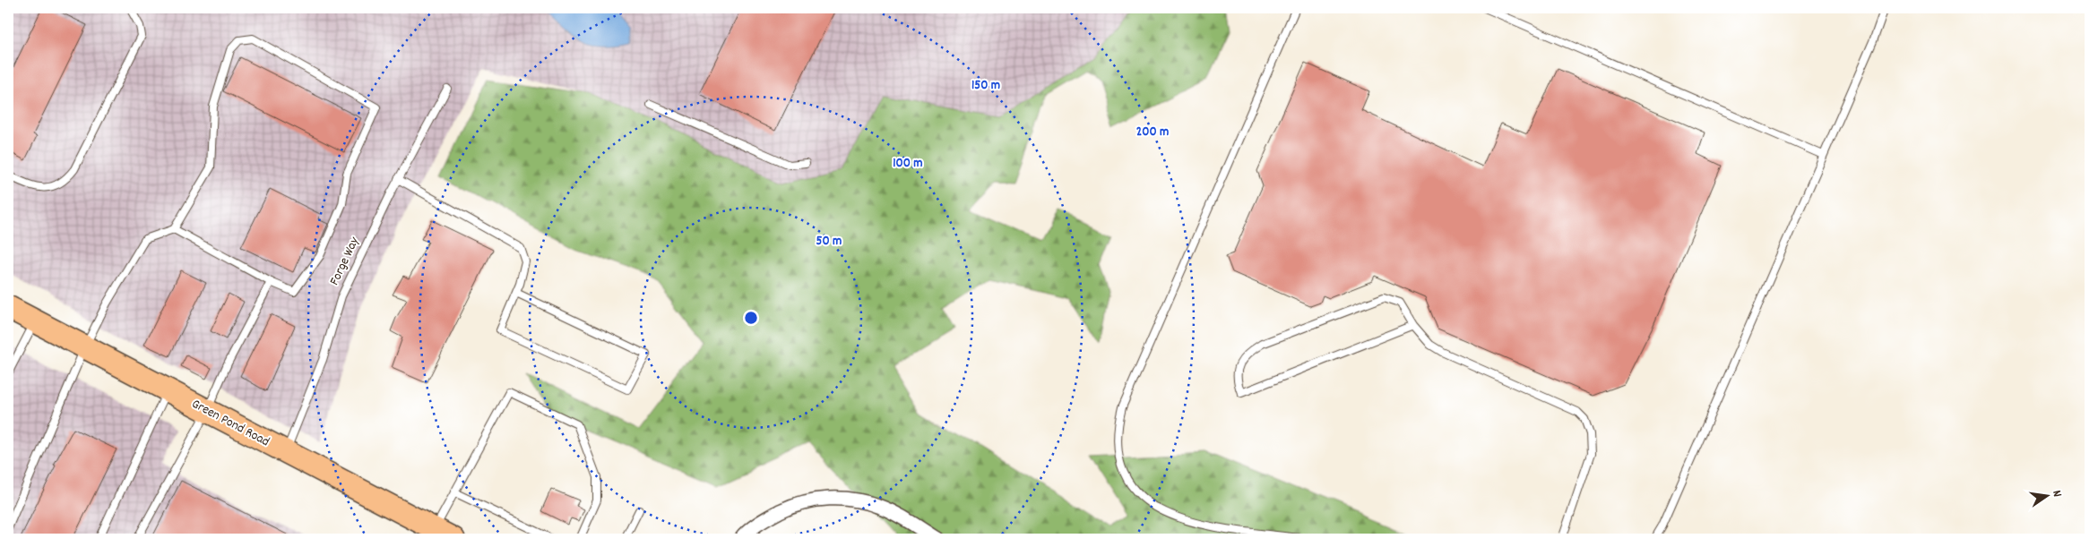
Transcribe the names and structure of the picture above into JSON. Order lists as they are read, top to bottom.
{
  "streets": {
    "main road": ["Green Pond Road"],
    "lane": ["Forge Way"]
  },
  "crossings": [
    ["Forge Way", "Green Pond Road"]
  ],
  "north": "right",
  "rings": [
    "150 m",
    "200 m",
    "100 m",
    "50 m"
  ]
}
